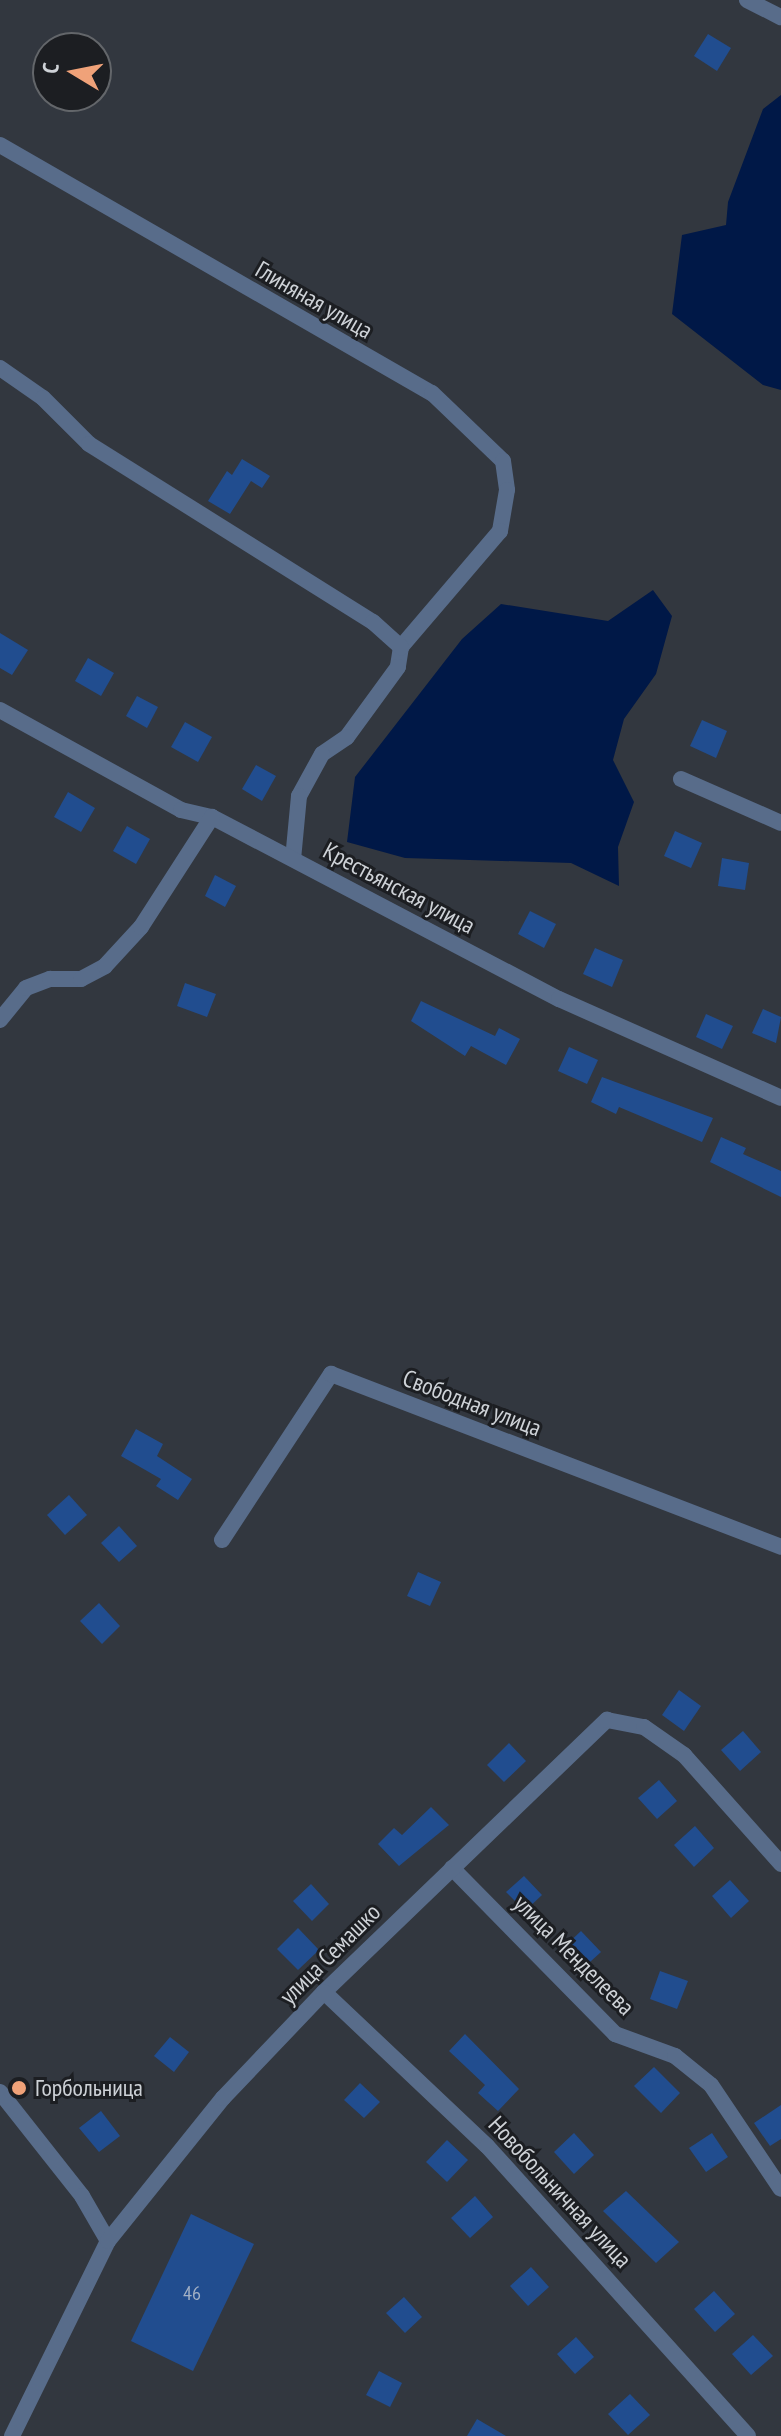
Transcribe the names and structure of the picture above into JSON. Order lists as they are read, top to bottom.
{
  "streets": {
    "street": [
      "Глиняная улица",
      "Крестьянская улица",
      "Свободная улица",
      "улица Семашко",
      "улица Менделеева",
      "Новобольничная улица"
    ]
  },
  "crossings": [
    ["Глиняная улица", "Крестьянская улица"],
    ["улица Семашко", "улица Менделеева"],
    ["улица Семашко", "Новобольничная улица"]
  ],
  "places": ["Горбольница"],
  "house_numbers": ["46"],
  "north": "left"
}
